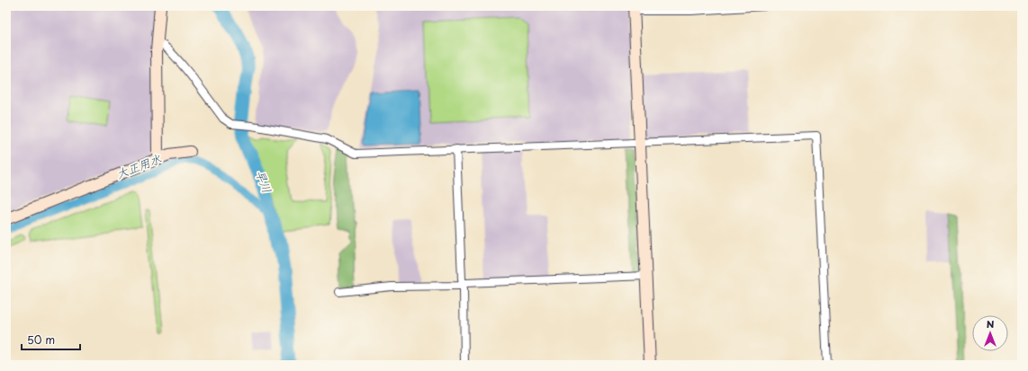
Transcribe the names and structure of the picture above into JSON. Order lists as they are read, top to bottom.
{
  "water": ["大正用水", "早川"],
  "scale_bar": "50 m",
  "north": "top"
}
